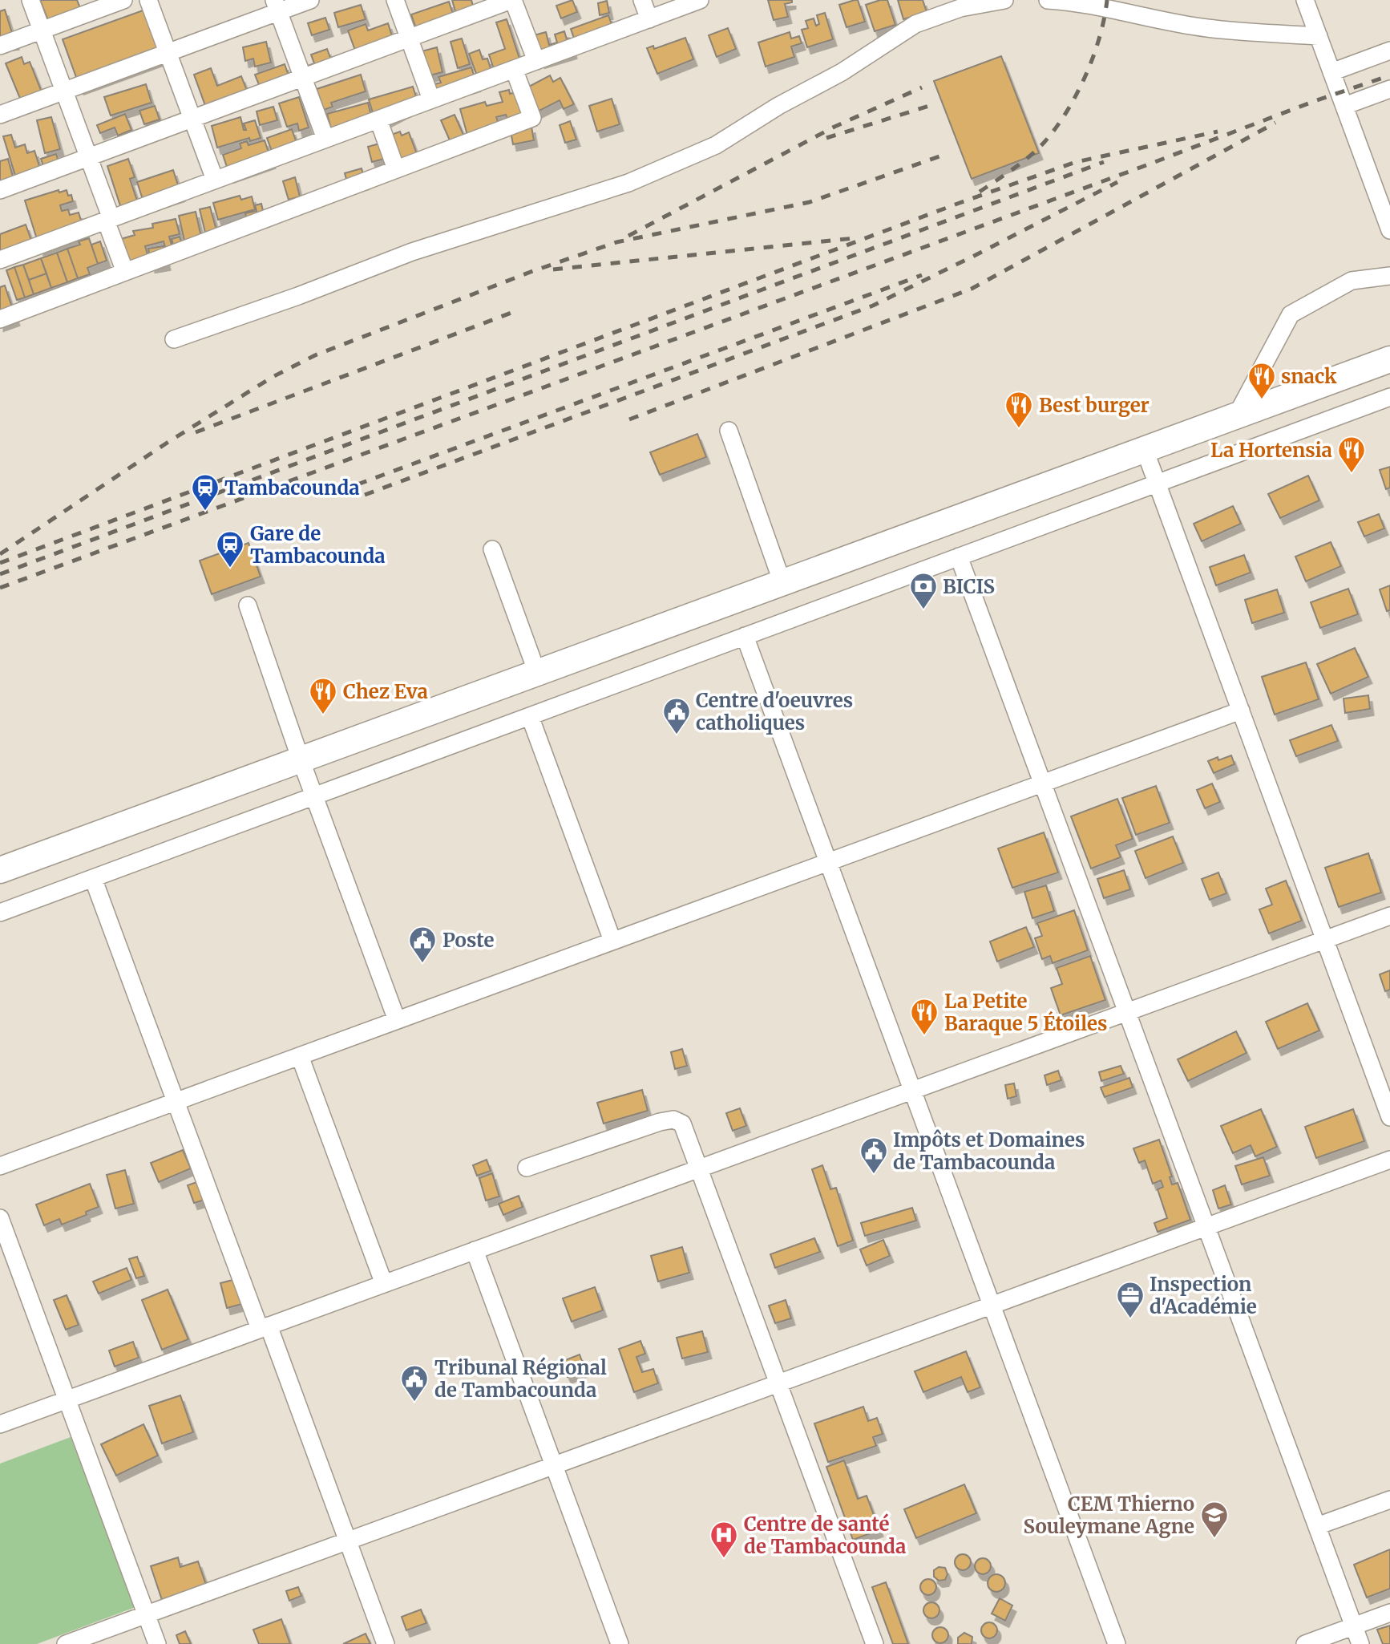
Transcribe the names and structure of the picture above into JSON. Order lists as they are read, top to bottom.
{
  "places": {
    "restaurant": [
      "snack",
      "Best burger",
      "La Hortensia",
      "Chez Eva",
      "La Petite Baraque 5 Étoiles"
    ],
    "station": ["Tambacounda", "Gare de Tambacounda"],
    "bank": ["BICIS"],
    "public building": [
      "Centre d'oeuvres catholiques",
      "Poste",
      "Impôts et Domaines de Tambacounda",
      "Tribunal Régional de Tambacounda"
    ],
    "office": ["Inspection d'Académie"],
    "school or university": ["CEM Thierno Souleymane Agne"],
    "hospital": ["Centre de santé de Tambacounda"]
  }
}
